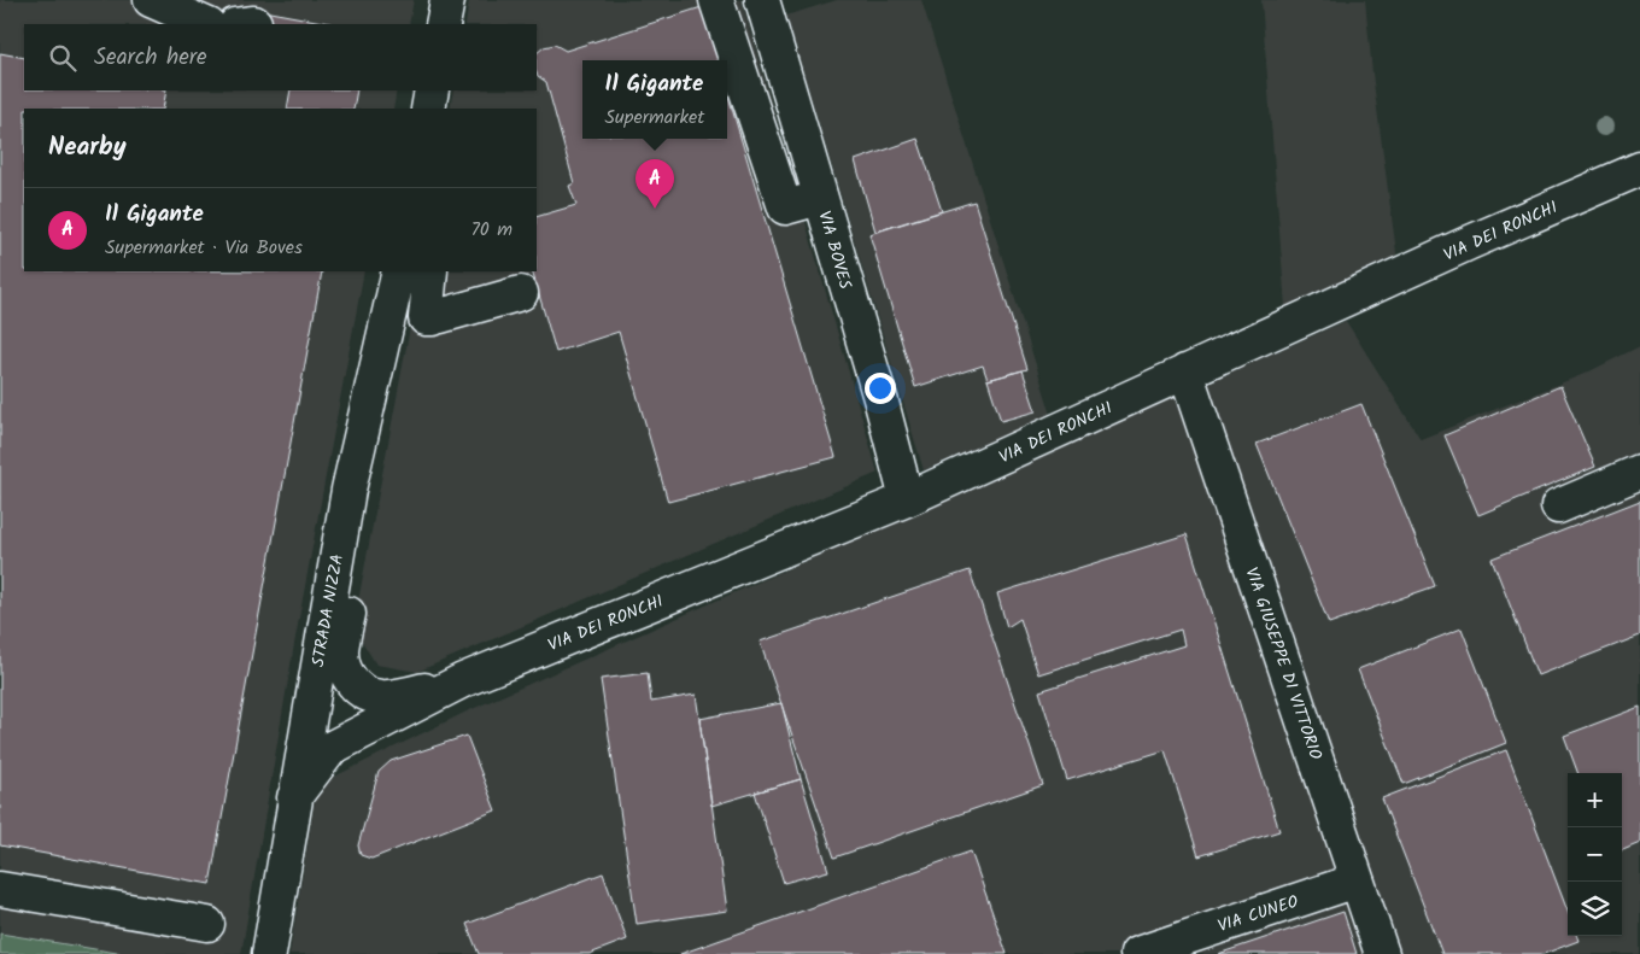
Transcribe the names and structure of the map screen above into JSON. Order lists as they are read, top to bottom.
{
  "streets": {
    "street": [
      "VIA DEI RONCHI",
      "VIA BOVES",
      "STRADA NIZZA",
      "VIA GIUSEPPE DI VITTORIO",
      "VIA CUNEO"
    ]
  },
  "crossings": [
    ["VIA DEI RONCHI", "VIA BOVES"],
    ["VIA DEI RONCHI", "STRADA NIZZA"],
    ["VIA DEI RONCHI", "VIA GIUSEPPE DI VITTORIO"],
    ["VIA GIUSEPPE DI VITTORIO", "VIA CUNEO"]
  ],
  "page": {
    "search": "Search here",
    "popup": ["Il Gigante", "Supermarket"],
    "heading": "Nearby",
    "pins": "A",
    "list": [
      {
        "mark": "A",
        "name": "Il Gigante",
        "note": "Supermarket · Via Boves",
        "value": "70 m"
      }
    ],
    "map_buttons": ["+", "−"]
  }
}
